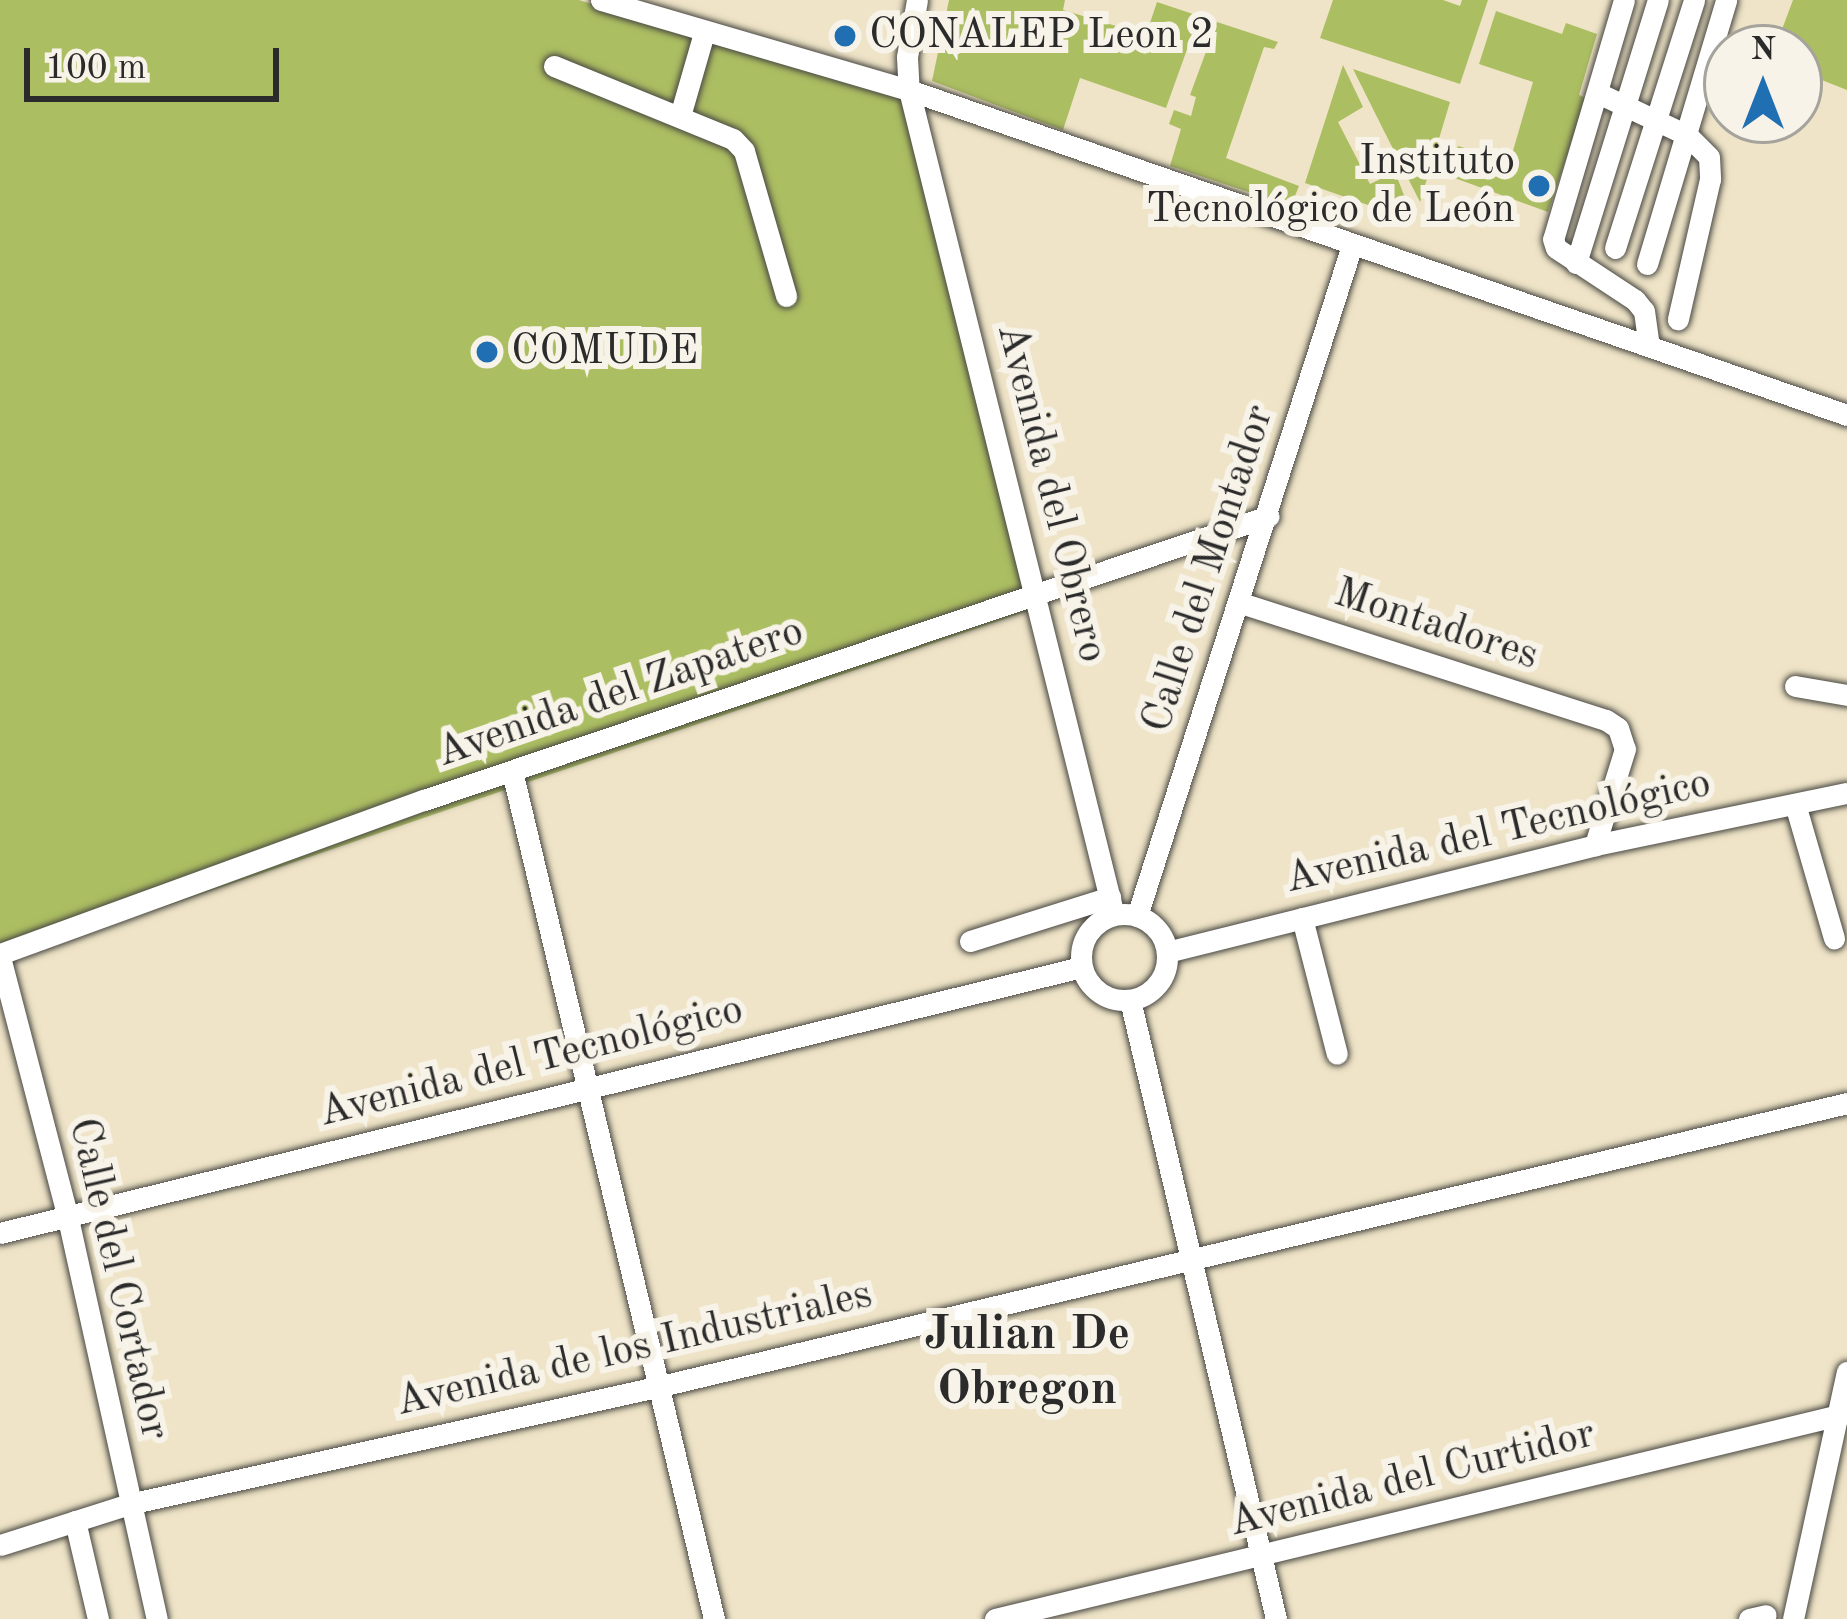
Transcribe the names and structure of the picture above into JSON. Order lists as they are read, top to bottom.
{
  "streets": {
    "street": [
      "Avenida del Obrero",
      "Calle del Montador",
      "Montadores",
      "Avenida del Zapatero",
      "Avenida del Tecnológico",
      "Calle del Cortador",
      "Avenida de los Industriales",
      "Avenida del Curtidor"
    ]
  },
  "crossings": [
    ["Avenida del Obrero", "Calle del Montador"],
    ["Avenida del Obrero", "Avenida del Zapatero"],
    ["Avenida del Obrero", "Avenida del Tecnológico"],
    ["Calle del Montador", "Montadores"],
    ["Calle del Montador", "Avenida del Zapatero"],
    ["Calle del Montador", "Avenida del Tecnológico"],
    ["Montadores", "Avenida del Tecnológico"],
    ["Avenida del Zapatero", "Calle del Cortador"],
    ["Avenida del Tecnológico", "Calle del Cortador"],
    ["Calle del Cortador", "Avenida de los Industriales"]
  ],
  "districts": ["Julian De Obregon"],
  "places": ["CONALEP Leon 2", "Instituto Tecnológico de León", "COMUDE"],
  "scale_bar": "100 m",
  "north": "top"
}
